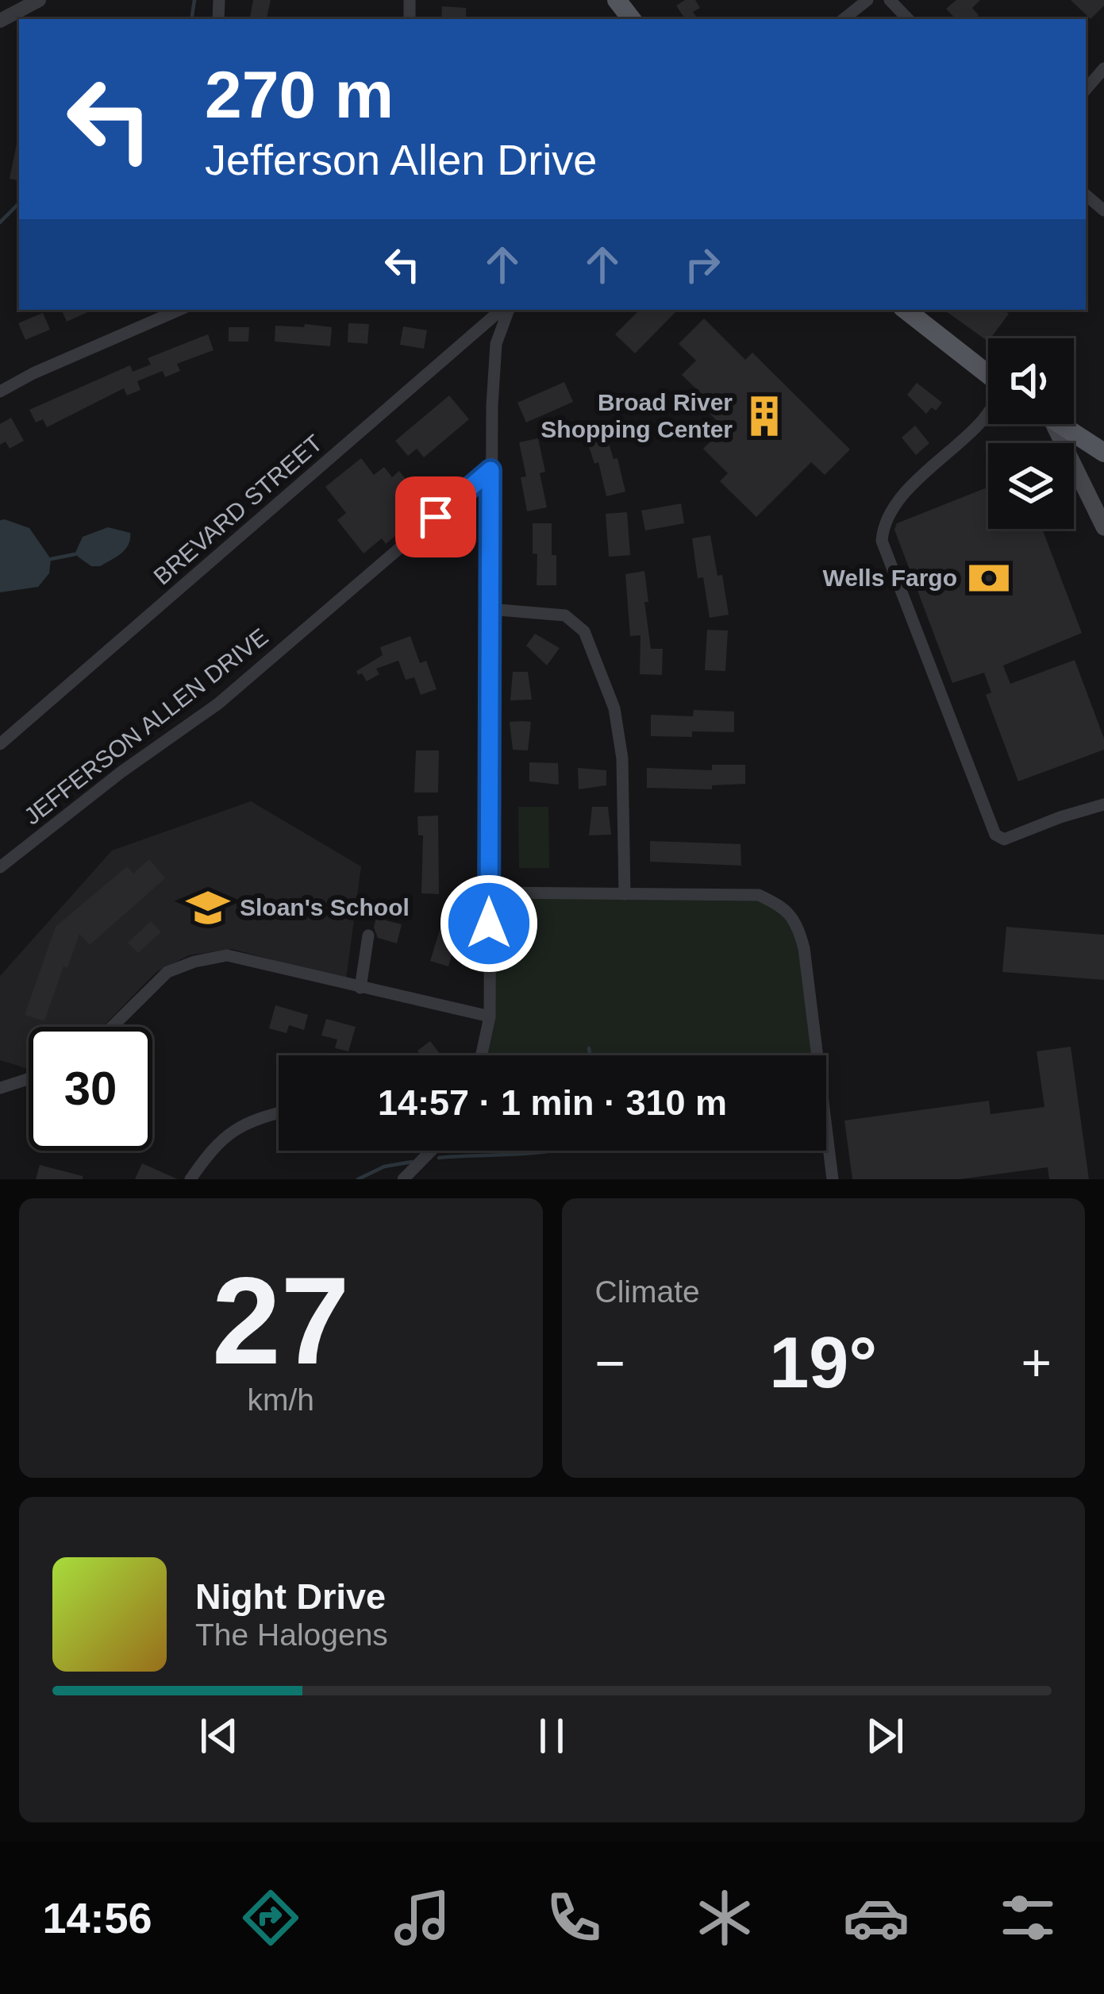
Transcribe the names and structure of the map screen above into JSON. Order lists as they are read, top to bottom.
{
  "streets": {
    "street": ["BREVARD STREET", "JEFFERSON ALLEN DRIVE"]
  },
  "places": {
    "building": ["Broad River Shopping Center"],
    "bank": ["Wells Fargo"],
    "school or university": ["Sloan's School"]
  },
  "page": {
    "turn": ["270 m", "Jefferson Allen Drive"],
    "limit": "30",
    "trip": "14:57 · 1 min · 310 m",
    "tile": [
      ["27", "km/h"],
      "Climate"
    ],
    "heat": ["−", "19°", "+"],
    "song": ["Night Drive", "The Halogens"],
    "tabs": "14:56"
  }
}
